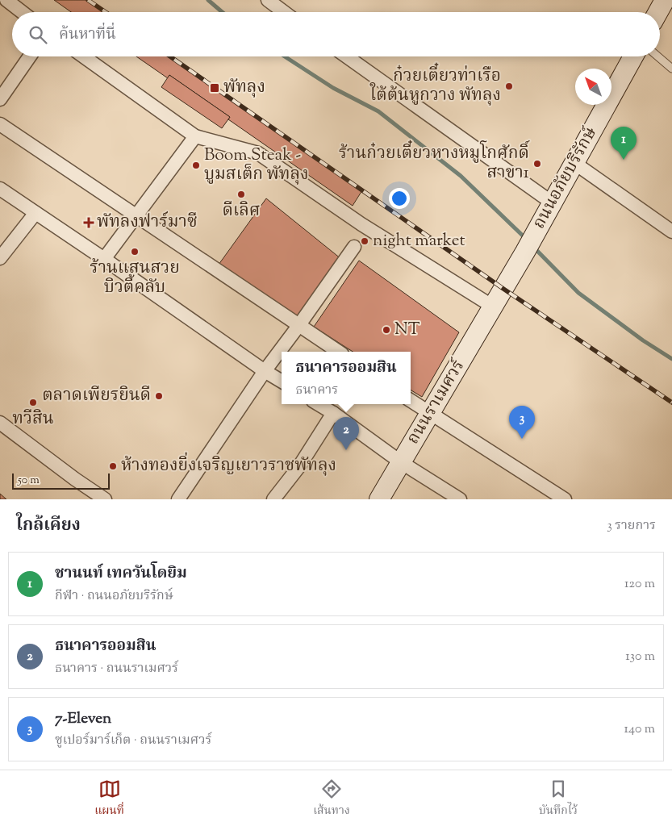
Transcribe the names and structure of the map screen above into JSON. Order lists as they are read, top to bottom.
{
  "streets": {
    "main road": ["ถนนอภัยบริรักษ์", "ถนนราเมศวร์"]
  },
  "crossings": [
    ["ถนนอภัยบริรักษ์", "ถนนราเมศวร์"]
  ],
  "places": {
    "other": [
      "ก๋วยเตี๋ยวท่าเรือ ใต้ต้นหูกวาง พัทลุง",
      "ร้านก๋วยเตี๋ยวหางหมูโกศักดิ์ สาขา1",
      "Boom Steak - บูมสเต็ก พัทลุง",
      "ดีเลิศ",
      "night market",
      "ร้านแสนสวย บิวตี้คลับ",
      "NT",
      "ตลาดเพียรยินดี",
      "ทวีสิน",
      "ห้างทองยิ่งเจริญเยาวราชพัทลุง"
    ],
    "transit": ["พัทลุง"],
    "health": ["พัทลงฟาร์มาซี"]
  },
  "scale_bar": "50 m",
  "north": "top left",
  "page": {
    "search": "ค้นหาที่นี่",
    "pins": ["1", "3", "2"],
    "popup": ["ธนาคารออมสิน", "ธนาคาร"],
    "scale": "50 m",
    "heading": ["ใกล้เคียง", "3 รายการ"],
    "list": [
      {
        "mark": "1",
        "name": "ชานนท์ เทควันโดยิม",
        "note": "กีฬา · ถนนอภัยบริรักษ์",
        "value": "120 m"
      },
      {
        "mark": "2",
        "name": "ธนาคารออมสิน",
        "note": "ธนาคาร · ถนนราเมศวร์",
        "value": "130 m"
      },
      {
        "mark": "3",
        "name": "7-Eleven",
        "note": "ซูเปอร์มาร์เก็ต · ถนนราเมศวร์",
        "value": "140 m"
      }
    ],
    "nav": ["แผนที่", "เส้นทาง", "บันทึกไว้"]
  }
}
